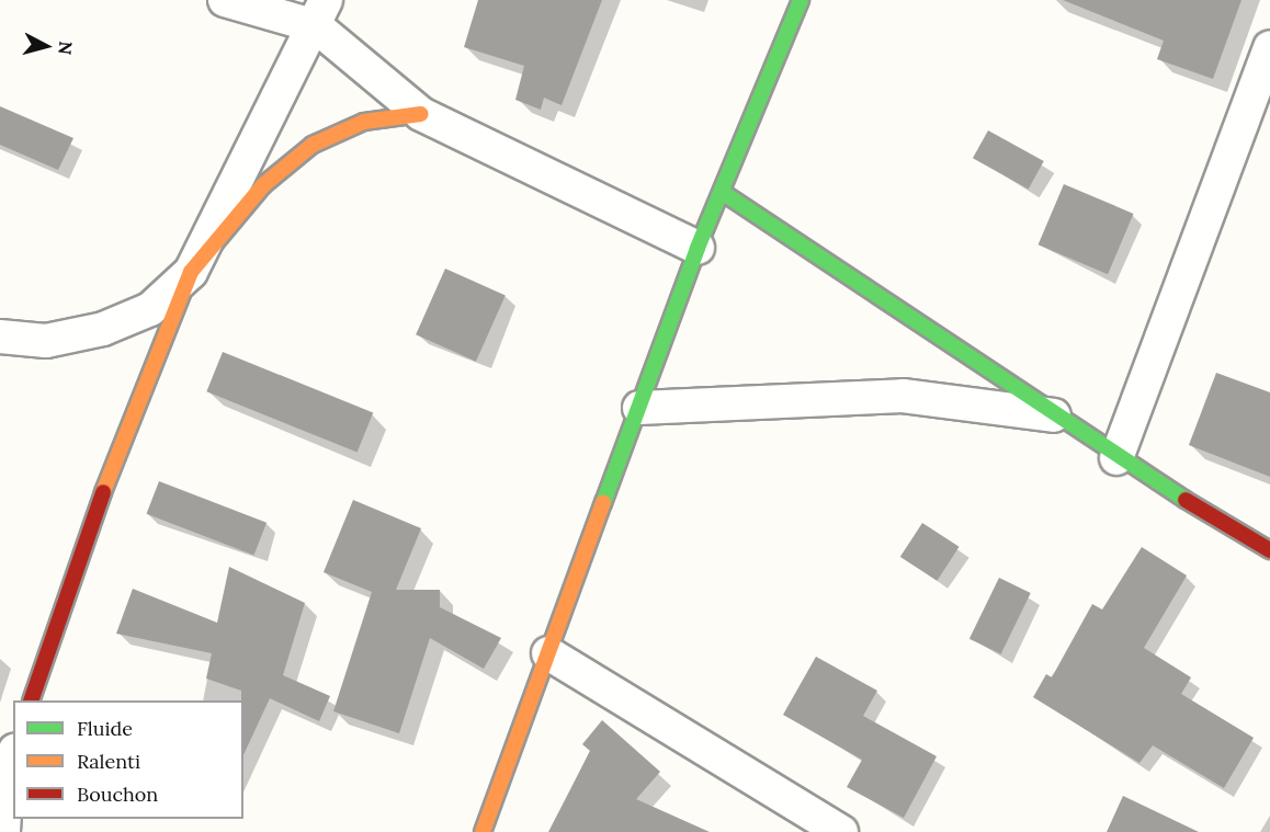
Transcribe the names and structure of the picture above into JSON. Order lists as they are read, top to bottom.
{
  "legend": ["Fluide", "Ralenti", "Bouchon"],
  "north": "right"
}
